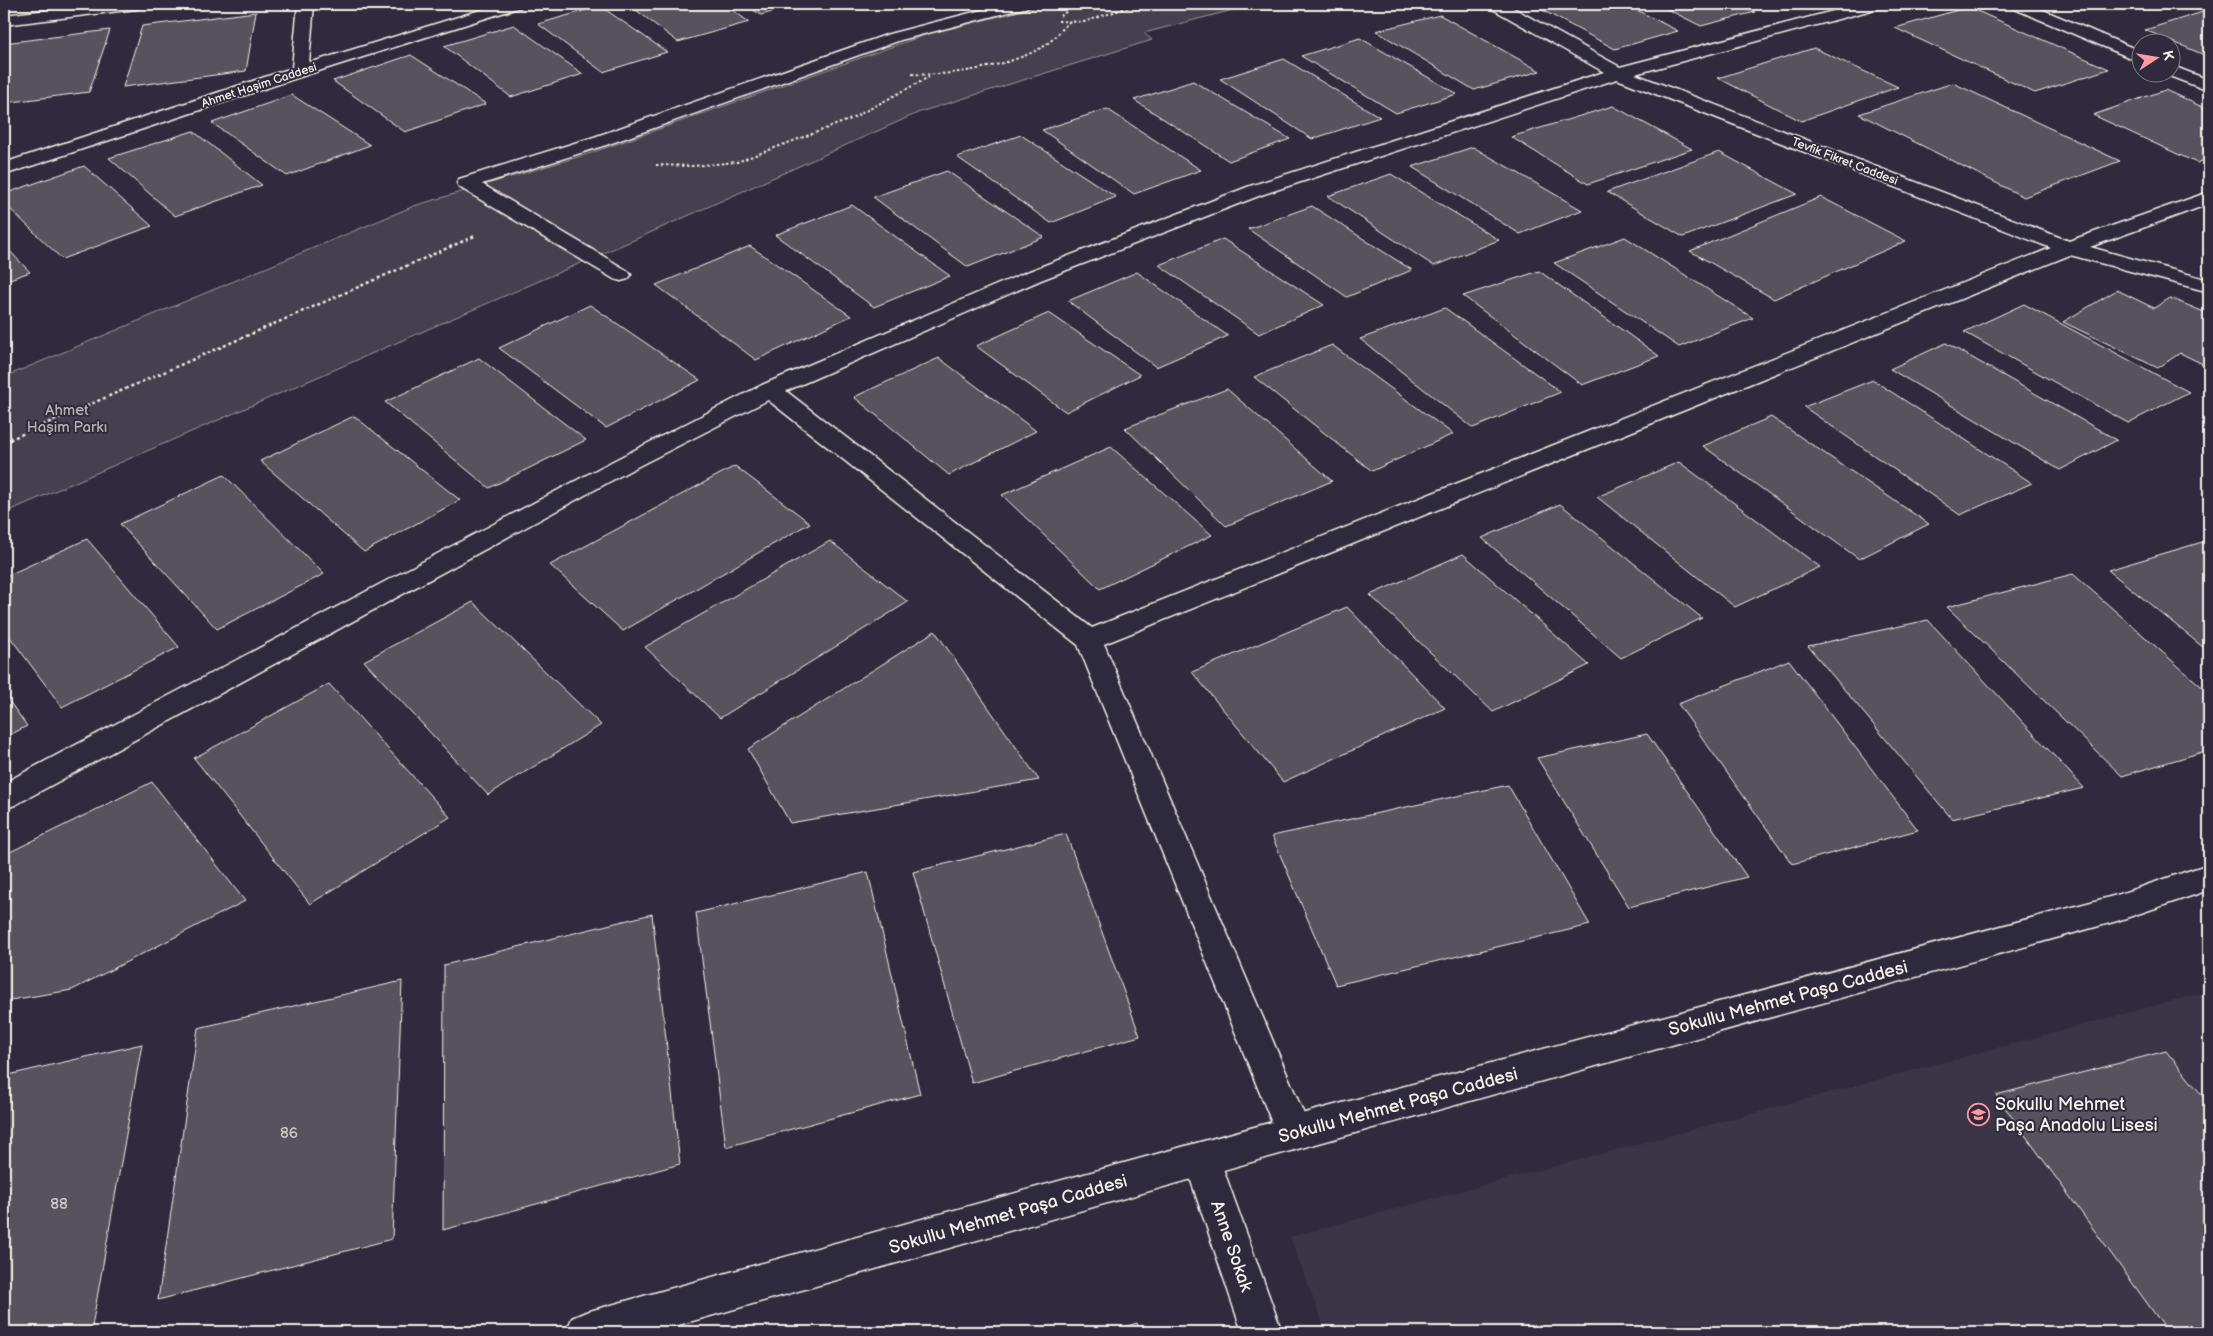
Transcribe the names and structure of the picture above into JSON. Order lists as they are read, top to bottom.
{
  "streets": {
    "street": [
      "Ahmet Haşim Caddesi",
      "Tevfik Fikret Caddesi",
      "Sokullu Mehmet Paşa Caddesi",
      "Anne Sokak"
    ]
  },
  "crossings": [
    ["Sokullu Mehmet Paşa Caddesi", "Anne Sokak"]
  ],
  "parks": ["Ahmet Haşim Parkı"],
  "places": {
    "school or university": ["Sokullu Mehmet Paşa Anadolu Lisesi"]
  },
  "house_numbers": ["86", "88"],
  "north": "right"
}
